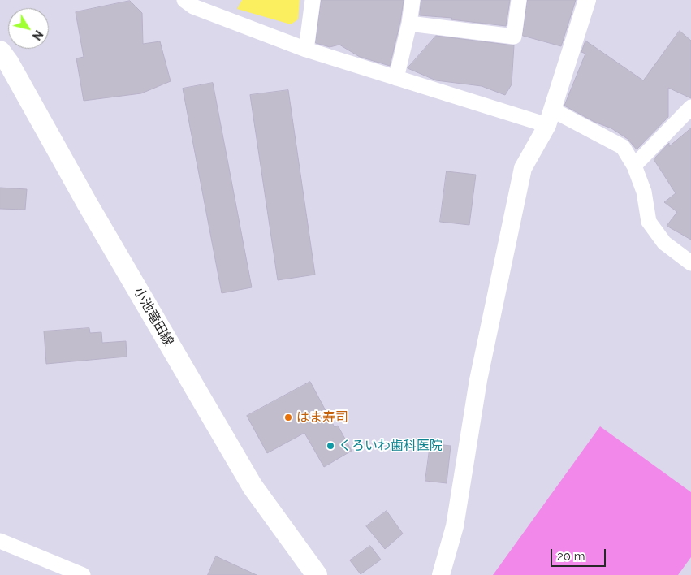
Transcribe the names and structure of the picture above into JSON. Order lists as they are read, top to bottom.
{
  "streets": {
    "main road": ["小池竜田線"]
  },
  "places": ["はま寿司", "くろいわ歯科医院"],
  "scale_bar": "20 m",
  "north": "bottom right"
}
